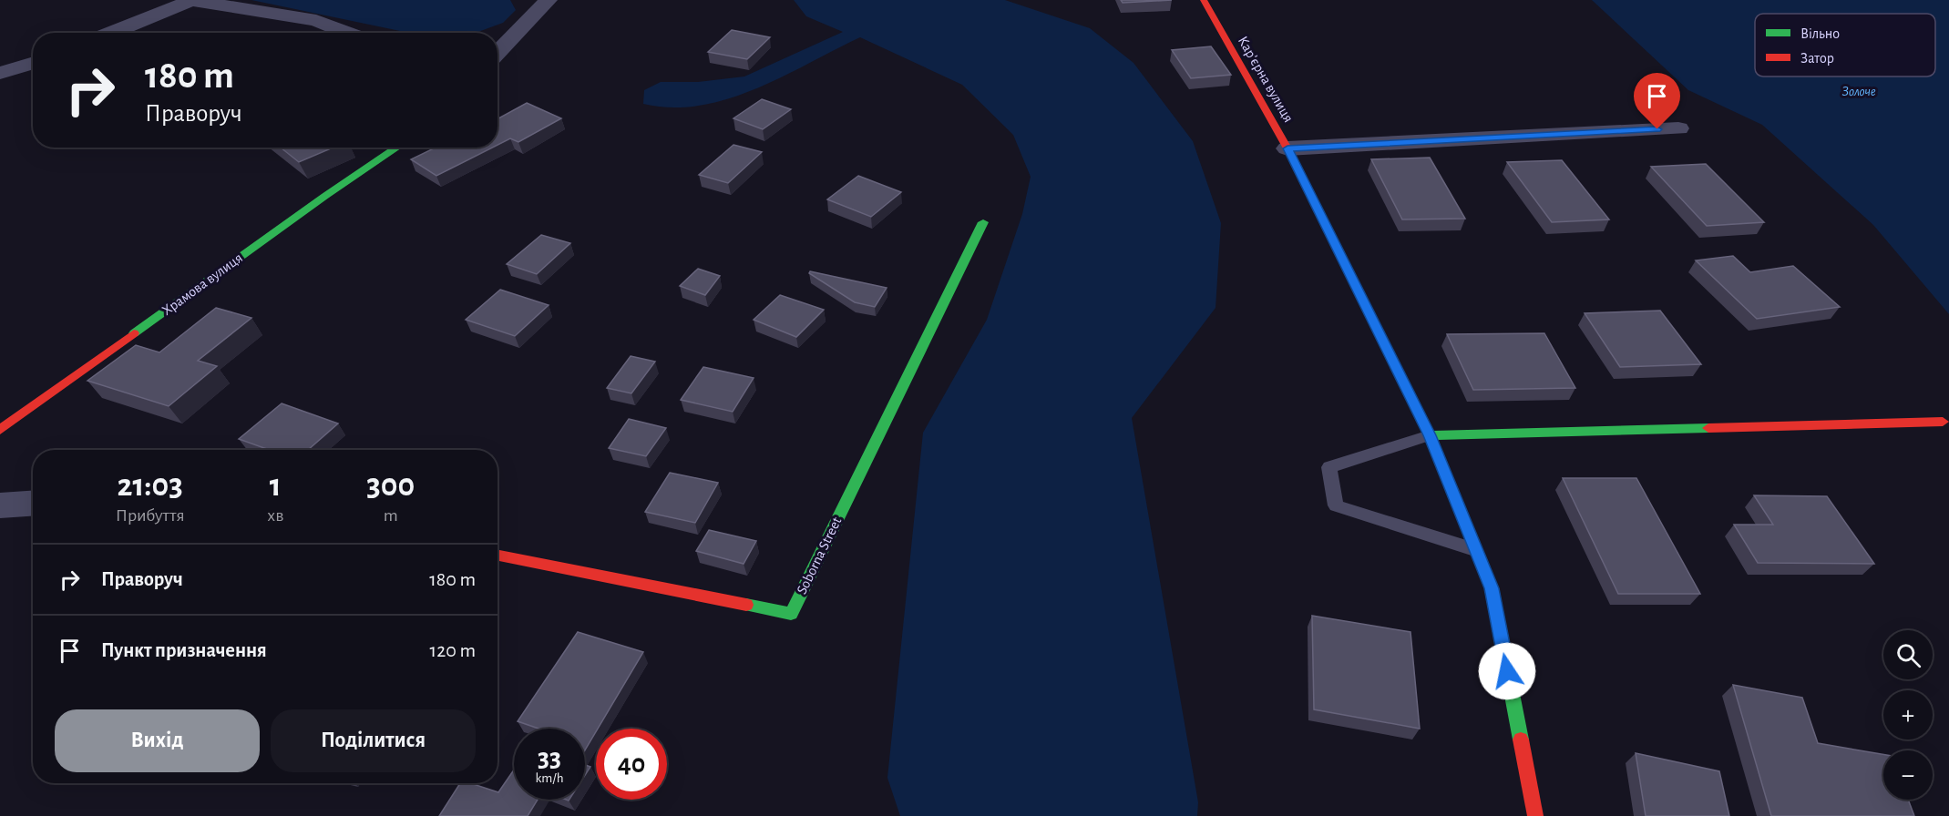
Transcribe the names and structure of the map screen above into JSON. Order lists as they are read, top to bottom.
{
  "streets": {
    "street": ["Карʼєрна вулиця", "Храмова вулиця", "Soborna Street"]
  },
  "water": ["Золоче"],
  "legend": ["Вільно", "Затор"],
  "page": {
    "turn": ["180 m", "Праворуч"],
    "eta": [
      "21:03",
      "Прибуття",
      "1",
      "хв",
      "300",
      "m"
    ],
    "list": [
      {
        "name": "Праворуч",
        "value": "180 m"
      },
      {
        "name": "Пункт призначення",
        "value": "120 m"
      }
    ],
    "map_buttons": ["+", "−"],
    "buttons": ["Вихід", "Поділитися"],
    "speed": "33 km/h",
    "limit": "40"
  }
}
